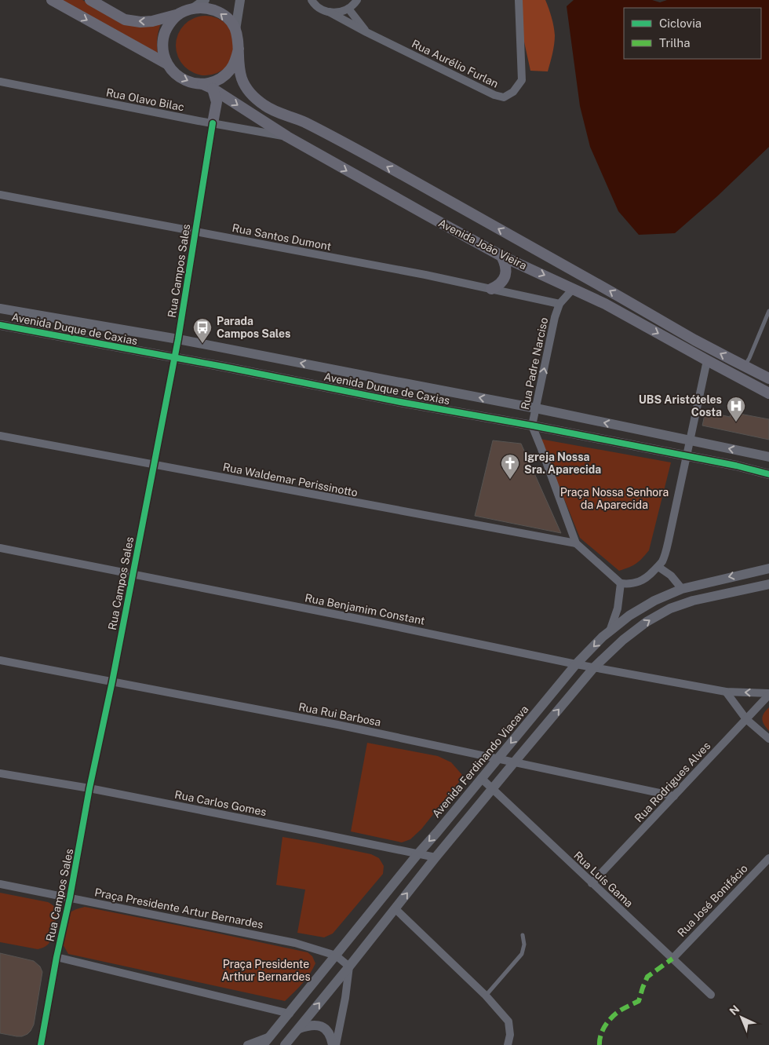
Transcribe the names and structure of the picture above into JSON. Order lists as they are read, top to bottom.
{
  "streets": {
    "main road": ["Avenida João Vieira"],
    "street": [
      "Rua Aurélio Furlan",
      "Rua Olavo Bilac",
      "Rua Santos Dumont",
      "Rua Campos Sales",
      "Avenida Duque de Caxias",
      "Rua Padre Narciso",
      "Rua Waldemar Perissinotto",
      "Rua Benjamim Constant",
      "Rua Rui Barbosa",
      "Avenida Ferdinando Viacava",
      "Rua Rodrigues Alves",
      "Rua Carlos Gomes",
      "Rua Luís Gama",
      "Rua José Bonifácio",
      "Praça Presidente Artur Bernardes"
    ]
  },
  "crossings": [
    ["Rua Olavo Bilac", "Avenida João Vieira"],
    ["Rua Olavo Bilac", "Rua Campos Sales"],
    ["Rua Santos Dumont", "Rua Campos Sales"],
    ["Rua Santos Dumont", "Rua Padre Narciso"],
    ["Avenida João Vieira", "Rua Padre Narciso"],
    ["Rua Campos Sales", "Avenida Duque de Caxias"],
    ["Rua Campos Sales", "Rua Waldemar Perissinotto"],
    ["Rua Campos Sales", "Rua Benjamim Constant"],
    ["Rua Campos Sales", "Rua Rui Barbosa"],
    ["Rua Campos Sales", "Rua Carlos Gomes"],
    ["Rua Campos Sales", "Praça Presidente Artur Bernardes"],
    ["Avenida Duque de Caxias", "Rua Padre Narciso"],
    ["Rua Padre Narciso", "Rua Waldemar Perissinotto"],
    ["Rua Benjamim Constant", "Avenida Ferdinando Viacava"],
    ["Rua Benjamim Constant", "Rua Rodrigues Alves"],
    ["Rua Rui Barbosa", "Avenida Ferdinando Viacava"],
    ["Rua Rui Barbosa", "Rua Rodrigues Alves"],
    ["Avenida Ferdinando Viacava", "Rua Carlos Gomes"],
    ["Avenida Ferdinando Viacava", "Rua Luís Gama"],
    ["Avenida Ferdinando Viacava", "Praça Presidente Artur Bernardes"],
    ["Rua Rodrigues Alves", "Rua Luís Gama"],
    ["Rua Luís Gama", "Rua José Bonifácio"]
  ],
  "parks": ["Praça Nossa Senhora da Aparecida", "Praça Presidente Arthur Bernardes"],
  "places": {
    "bus stop": ["Parada Campos Sales"],
    "hospital": ["UBS Aristóteles Costa"],
    "church": ["Igreja Nossa Sra. Aparecida"]
  },
  "legend": ["Ciclovia", "Trilha"],
  "north": "top left"
}
